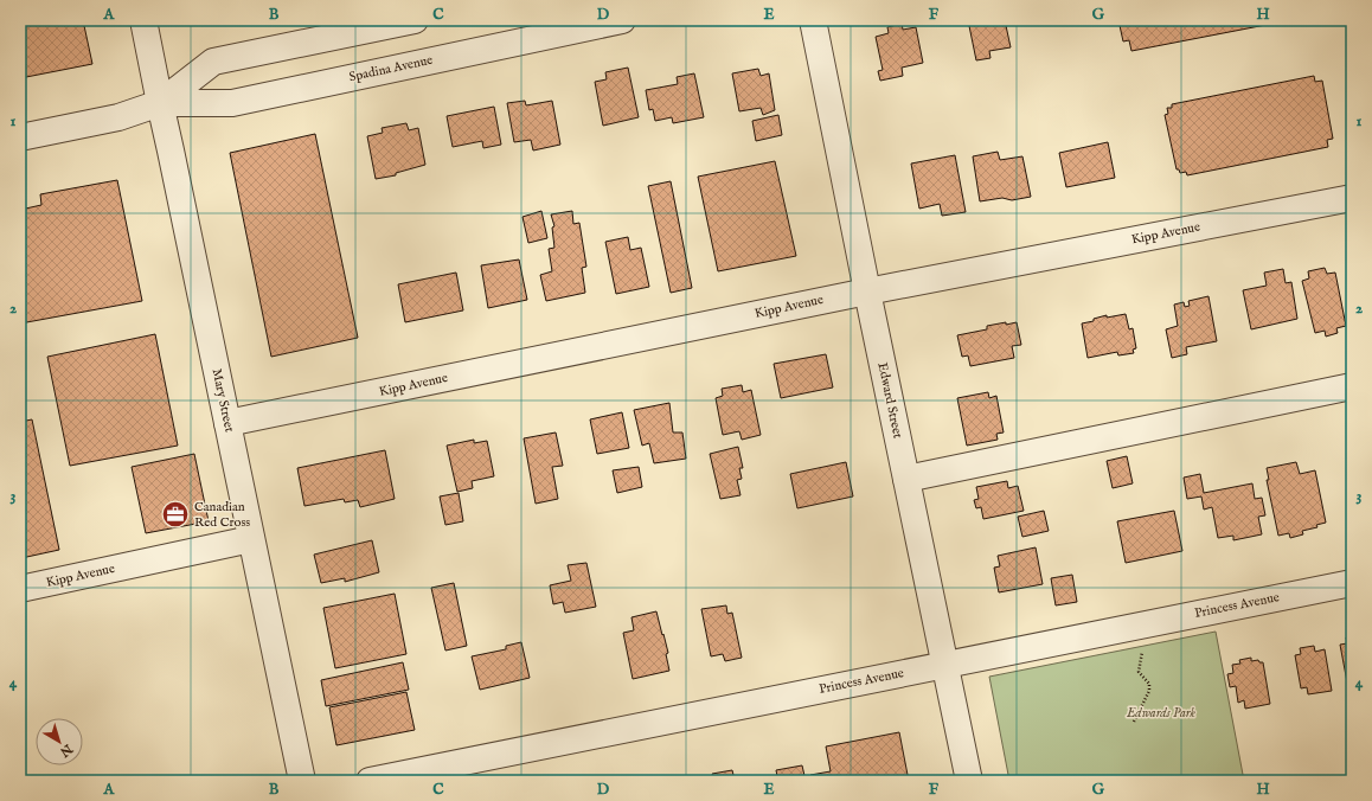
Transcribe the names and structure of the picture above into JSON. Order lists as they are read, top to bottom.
{
  "streets": {
    "street": [
      "Spadina Avenue",
      "Kipp Avenue",
      "Mary Street",
      "Edward Street",
      "Princess Avenue"
    ]
  },
  "crossings": [
    ["Spadina Avenue", "Mary Street"],
    ["Kipp Avenue", "Mary Street"],
    ["Kipp Avenue", "Edward Street"],
    ["Edward Street", "Princess Avenue"]
  ],
  "parks": ["Edwards Park"],
  "places": {
    "office": ["Canadian Red Cross"]
  },
  "north": "bottom right",
  "grid": {
    "columns": [
      "A",
      "B",
      "C",
      "D",
      "E",
      "F",
      "G",
      "H"
    ],
    "rows": [
      "1",
      "2",
      "3",
      "4"
    ]
  }
}
